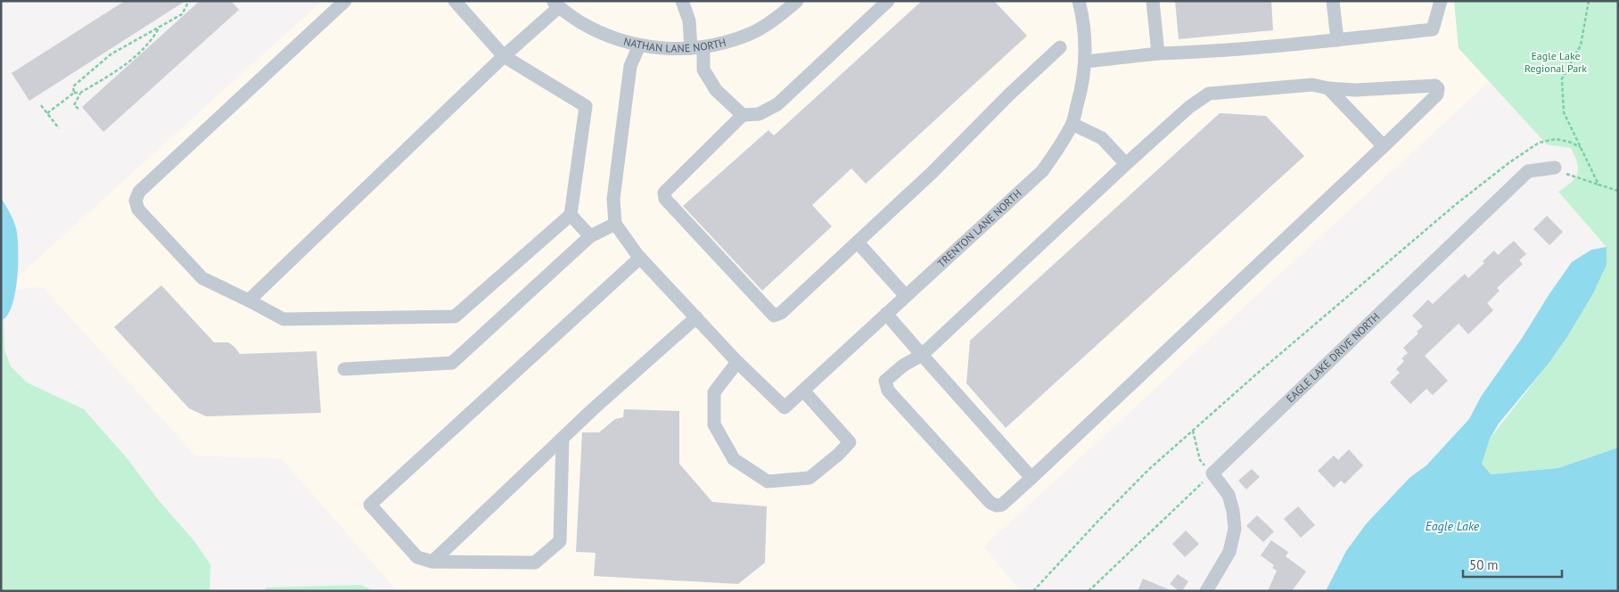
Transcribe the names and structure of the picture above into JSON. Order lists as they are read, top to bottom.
{
  "streets": {
    "street": ["NATHAN LANE NORTH", "TRENTON LANE NORTH", "EAGLE LAKE DRIVE NORTH"]
  },
  "water": ["Eagle Lake"],
  "parks": ["Eagle Lake Regional Park"],
  "scale_bar": "50 m"
}
